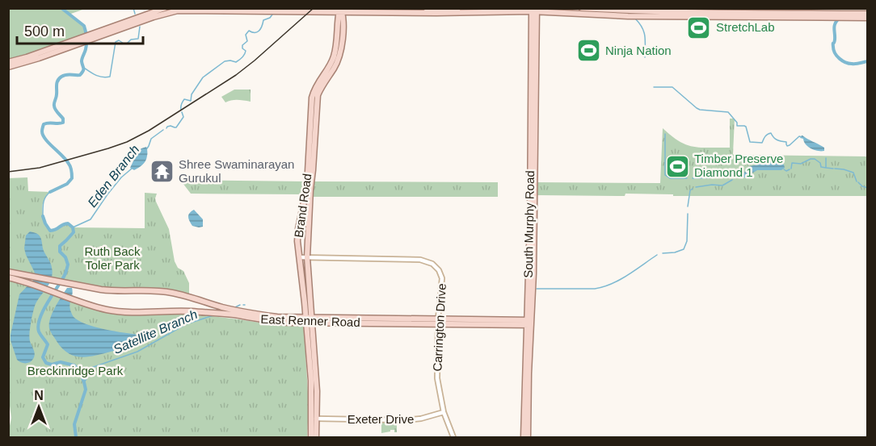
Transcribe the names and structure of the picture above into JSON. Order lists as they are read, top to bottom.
{
  "streets": {
    "main road": ["Brand Road", "South Murphy Road", "East Renner Road"],
    "street": ["Carrington Drive", "Exeter Drive"]
  },
  "crossings": [
    ["Brand Road", "East Renner Road"],
    ["Brand Road", "Carrington Drive"],
    ["Brand Road", "Exeter Drive"],
    ["South Murphy Road", "East Renner Road"],
    ["East Renner Road", "Carrington Drive"],
    ["Carrington Drive", "Exeter Drive"]
  ],
  "water": ["Eden Branch", "Satellite Branch"],
  "parks": ["Ruth Back Toler Park", "Breckinridge Park"],
  "places": {
    "sports": ["StretchLab", "Ninja Nation", "Timber Preserve Diamond 1"],
    "temple": ["Shree Swaminarayan Gurukul"]
  },
  "scale_bar": "500 m",
  "north": "top"
}
